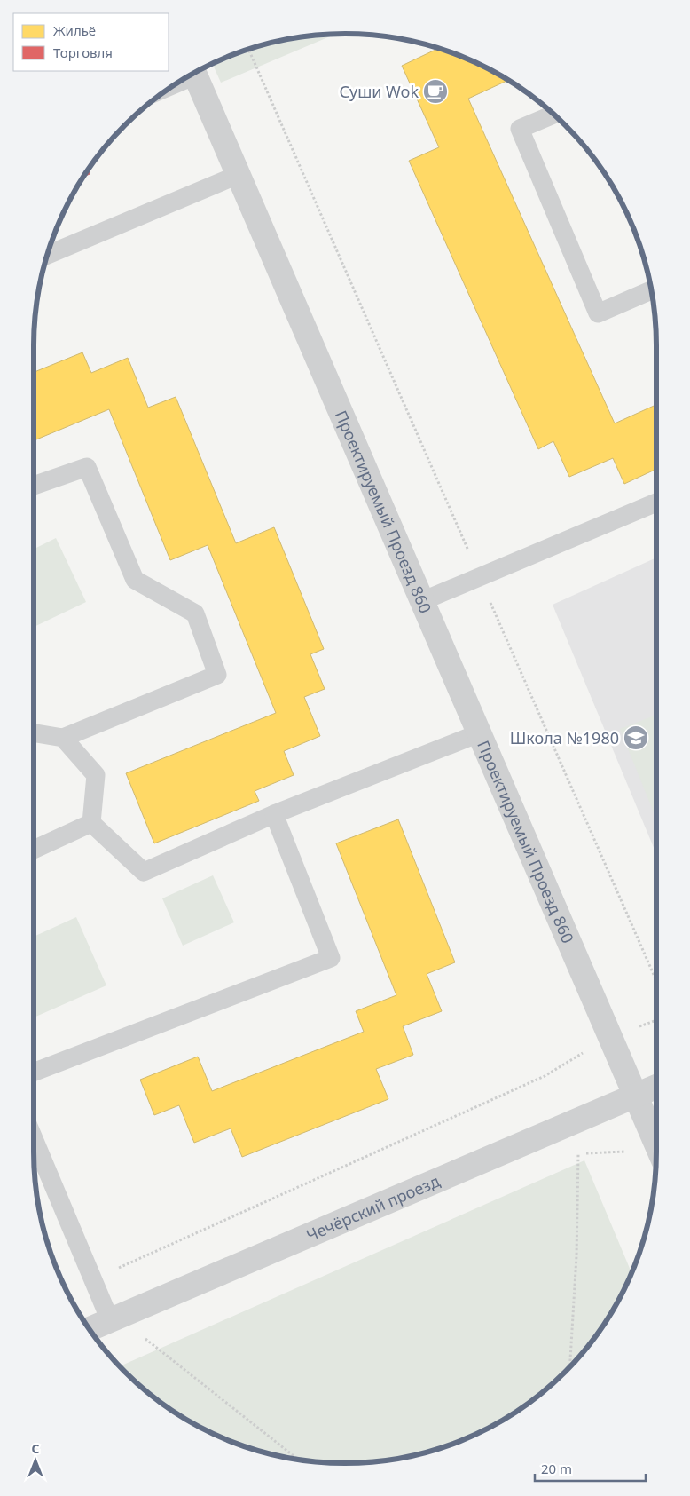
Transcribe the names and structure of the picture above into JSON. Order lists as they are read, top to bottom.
{
  "streets": {
    "street": ["Проектируемый Проезд 860", "Чечёрский проезд"]
  },
  "crossings": [
    ["Проектируемый Проезд 860", "Чечёрский проезд"]
  ],
  "places": {
    "cafe": ["Суши Wok"],
    "school or university": ["Школа №1980"]
  },
  "legend": ["Жильё", "Торговля"],
  "scale_bar": "20 m",
  "north": "top"
}
